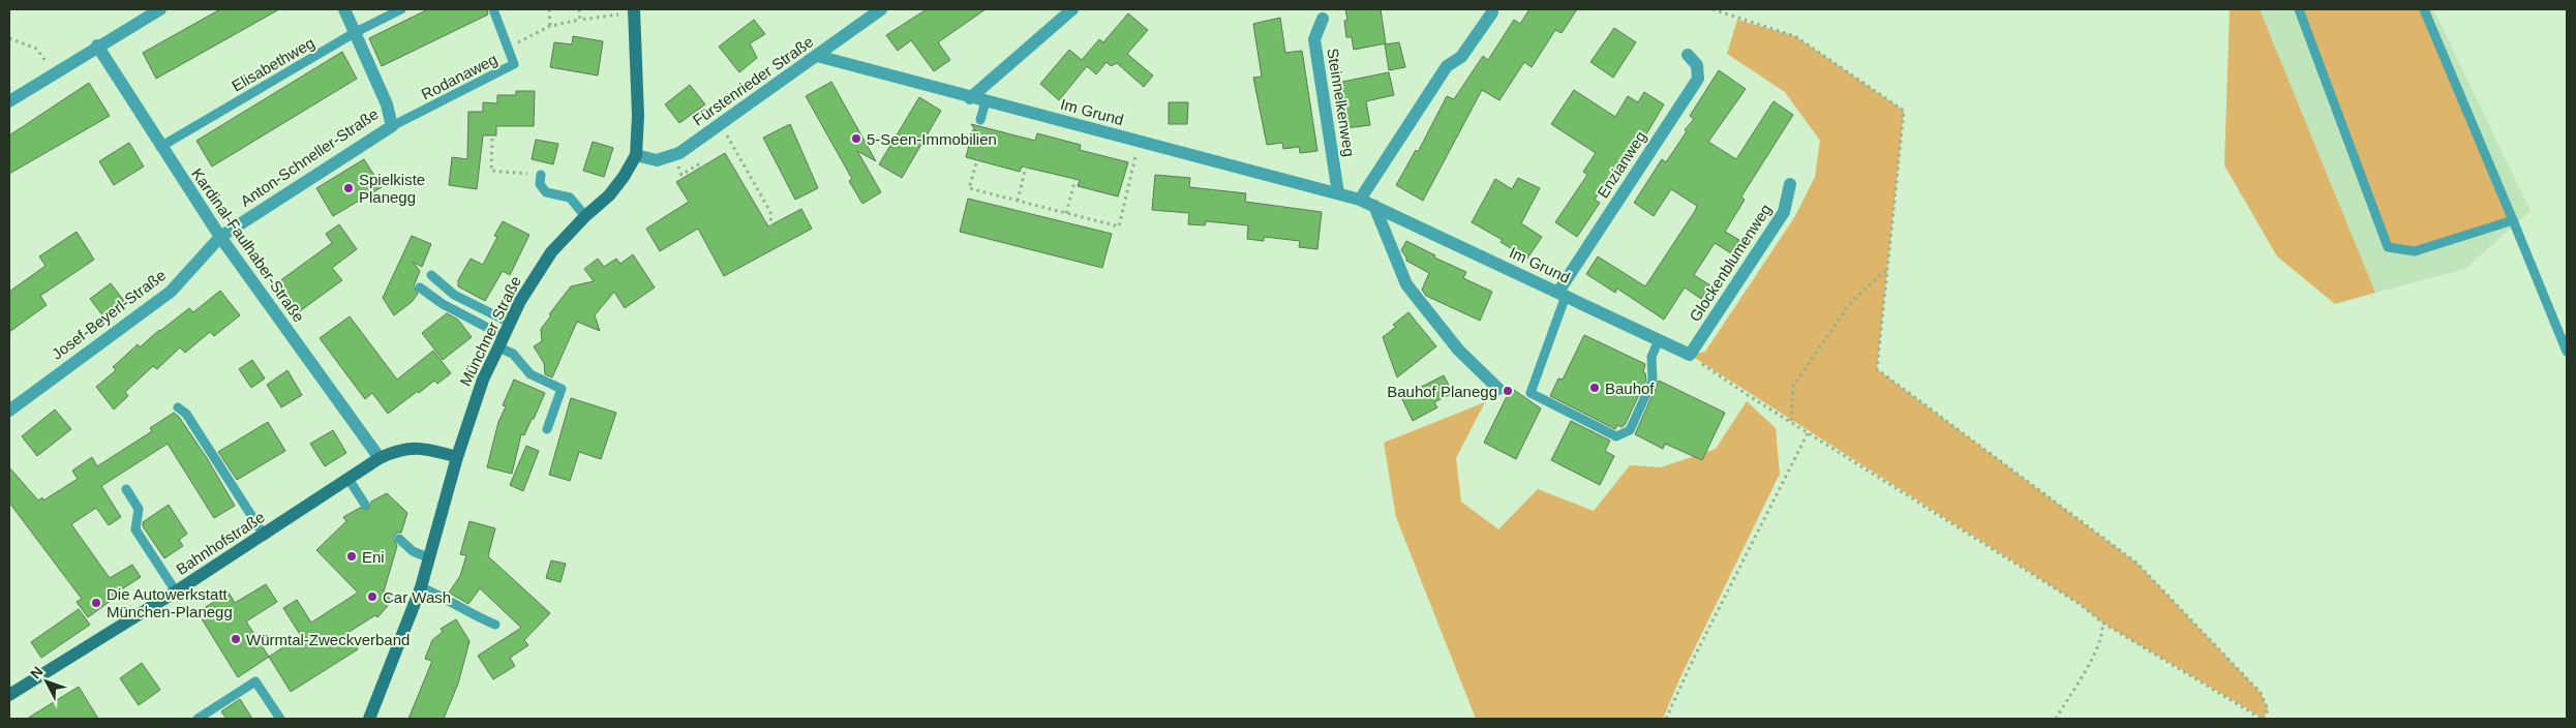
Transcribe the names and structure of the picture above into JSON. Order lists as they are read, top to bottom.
{
  "streets": {
    "main road": ["Münchner Straße", "Bahnhofstraße"],
    "street": [
      "Fürstenrieder Straße",
      "Steinnelkenweg",
      "Im Grund",
      "Anton-Schneller-Straße",
      "Enzianweg",
      "Kardinal-Faulhaber-Straße",
      "Glockenblumenweg",
      "Josef-Beyerl-Straße"
    ],
    "lane": ["Elisabethweg", "Rodanaweg"]
  },
  "crossings": [
    ["Elisabethweg", "Anton-Schneller-Straße"],
    ["Elisabethweg", "Kardinal-Faulhaber-Straße"],
    ["Rodanaweg", "Anton-Schneller-Straße"],
    ["Fürstenrieder Straße", "Im Grund"],
    ["Fürstenrieder Straße", "Münchner Straße"],
    ["Steinnelkenweg", "Im Grund"],
    ["Im Grund", "Enzianweg"],
    ["Im Grund", "Glockenblumenweg"],
    ["Anton-Schneller-Straße", "Kardinal-Faulhaber-Straße"],
    ["Anton-Schneller-Straße", "Josef-Beyerl-Straße"],
    ["Kardinal-Faulhaber-Straße", "Josef-Beyerl-Straße"],
    ["Kardinal-Faulhaber-Straße", "Bahnhofstraße"],
    ["Münchner Straße", "Bahnhofstraße"]
  ],
  "places": [
    "5-Seen-Immobilien",
    "Spielkiste Planegg",
    "Bauhof",
    "Bauhof Planegg",
    "Eni",
    "Car Wash",
    "Die Autowerkstatt München-Planegg",
    "Würmtal-Zweckverband"
  ],
  "north": "top left"
}
